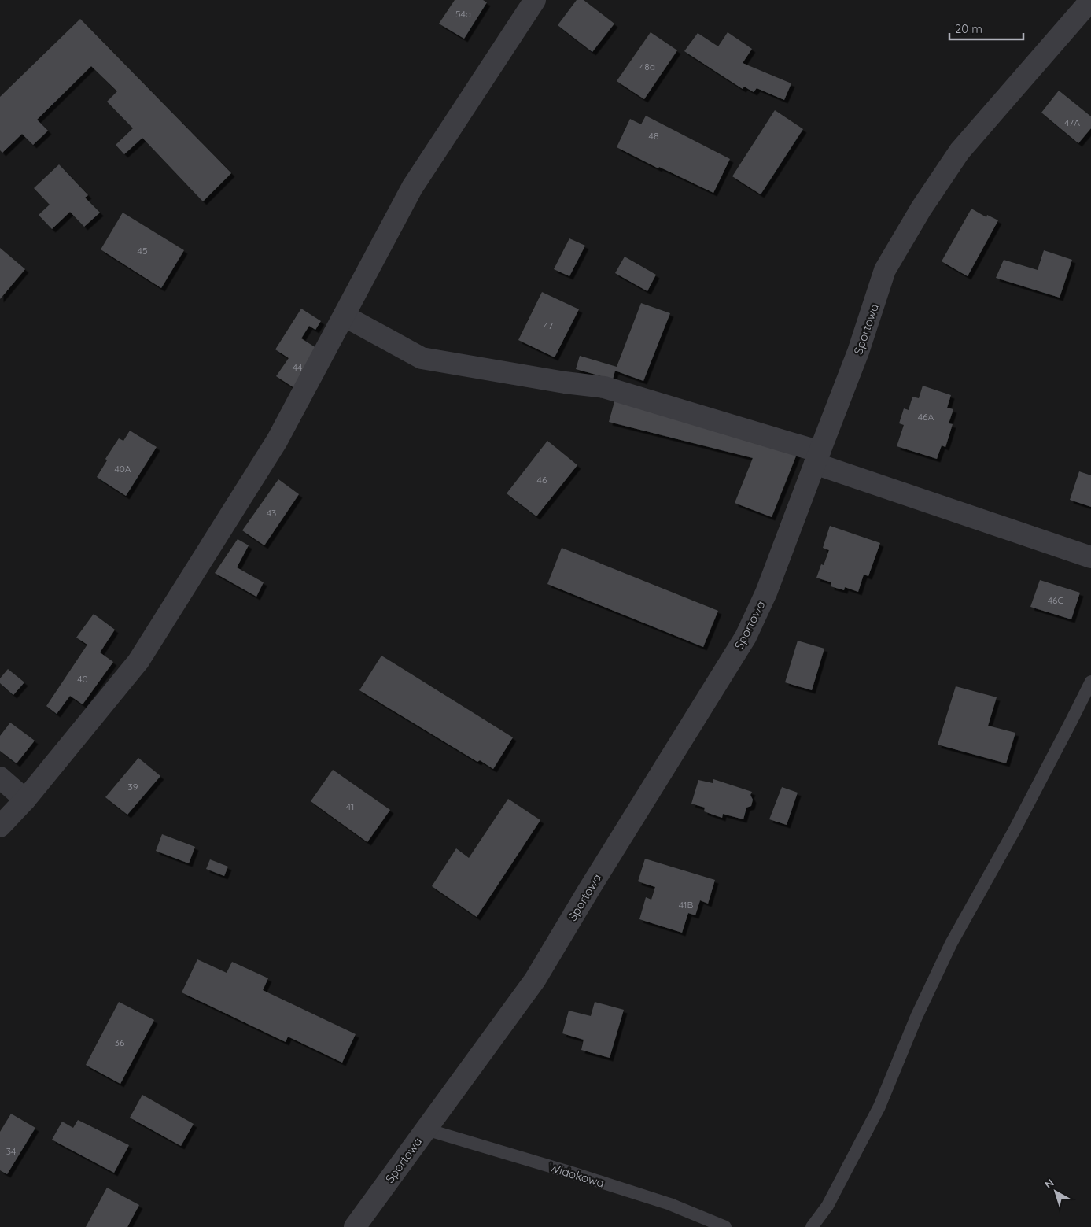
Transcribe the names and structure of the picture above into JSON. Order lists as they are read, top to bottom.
{
  "streets": {
    "street": ["Sportowa"],
    "lane": ["Widokowa"]
  },
  "crossings": [
    ["Sportowa", "Widokowa"]
  ],
  "house_numbers": [
    "54a",
    "48a",
    "47A",
    "48",
    "45",
    "47",
    "44",
    "46A",
    "40A",
    "46",
    "43",
    "46C",
    "40",
    "39",
    "41",
    "41B",
    "36",
    "34"
  ],
  "scale_bar": "20 m",
  "north": "top left"
}
